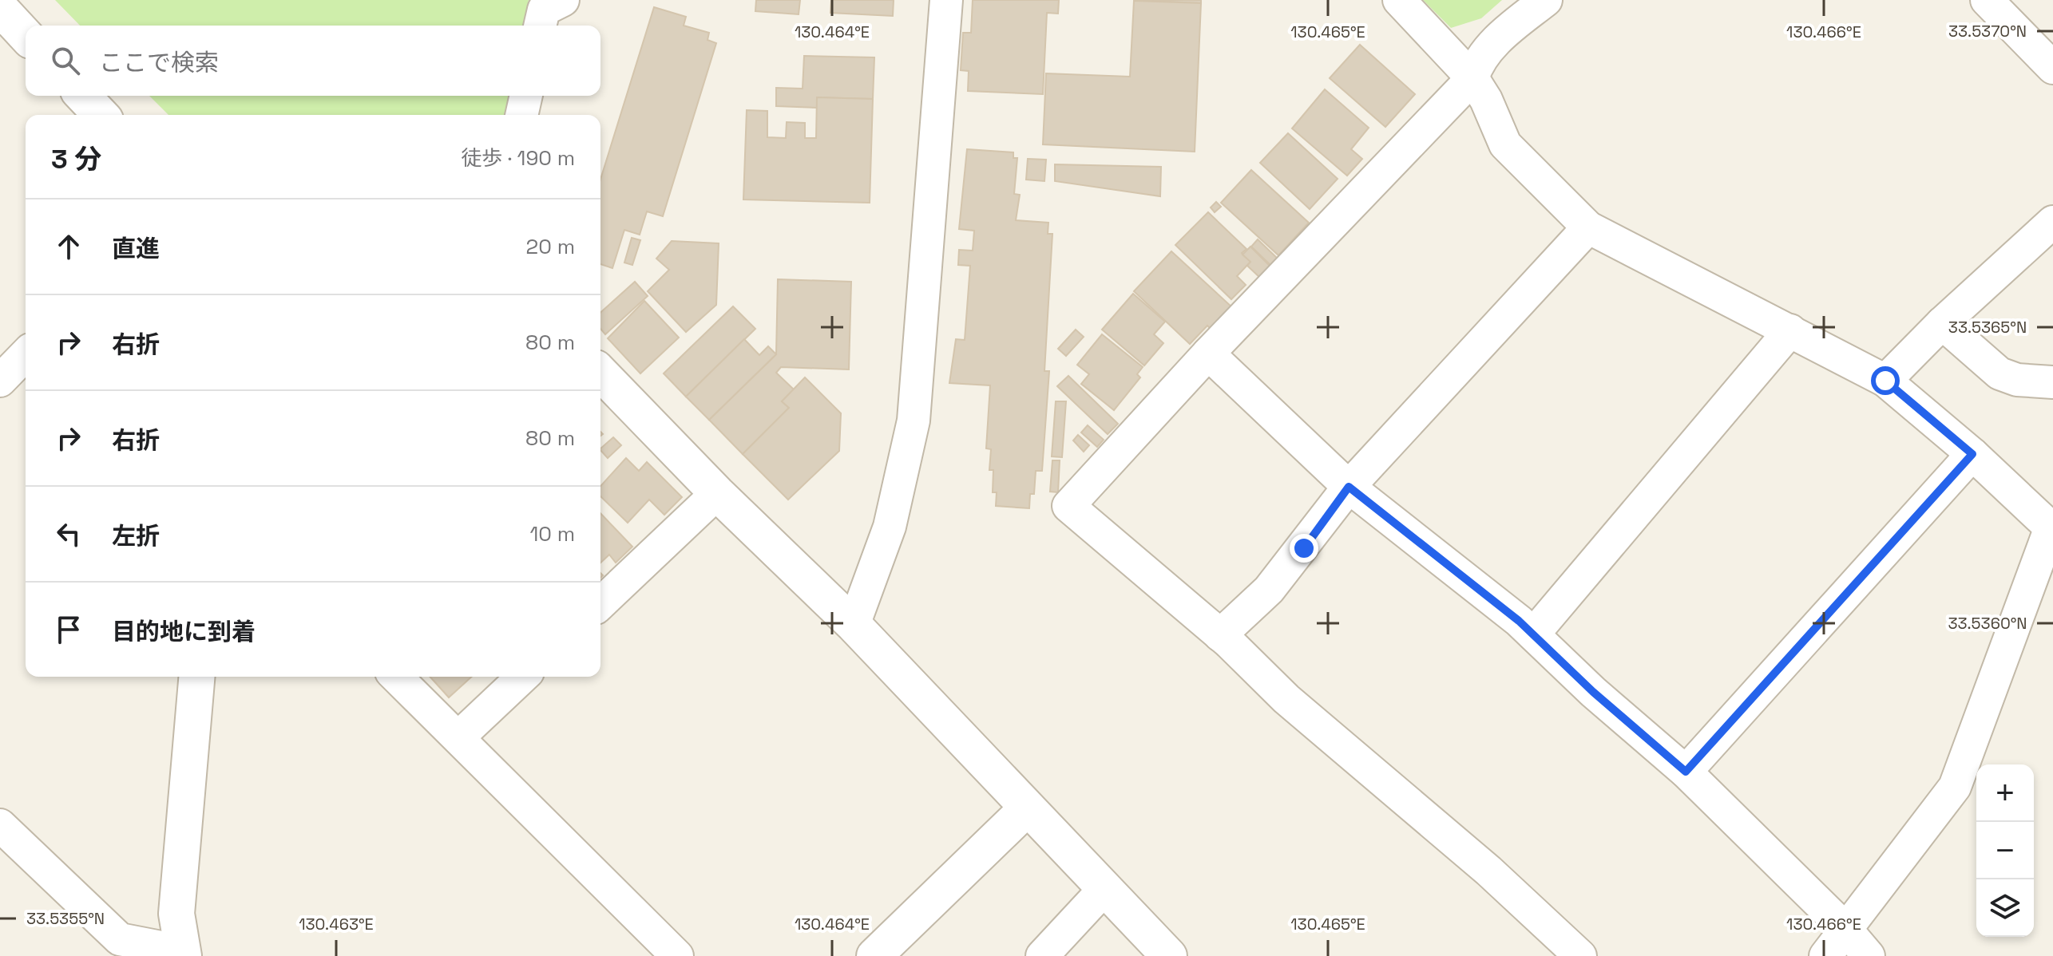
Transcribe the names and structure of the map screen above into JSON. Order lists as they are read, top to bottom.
{
  "page": {
    "search": "ここで検索",
    "heading": ["3 分", "徒歩 · 190 m"],
    "list": [
      ["直進", "20 m"],
      ["右折", "80 m"],
      ["右折", "80 m"],
      ["左折", "10 m"],
      "目的地に到着"
    ],
    "map_buttons": ["+", "−"]
  },
  "coordinates": [
    "33.5370°N",
    "130.464°E",
    "130.465°E",
    "130.466°E",
    "33.5365°N",
    "33.5360°N",
    "33.5355°N",
    "130.463°E"
  ]
}
